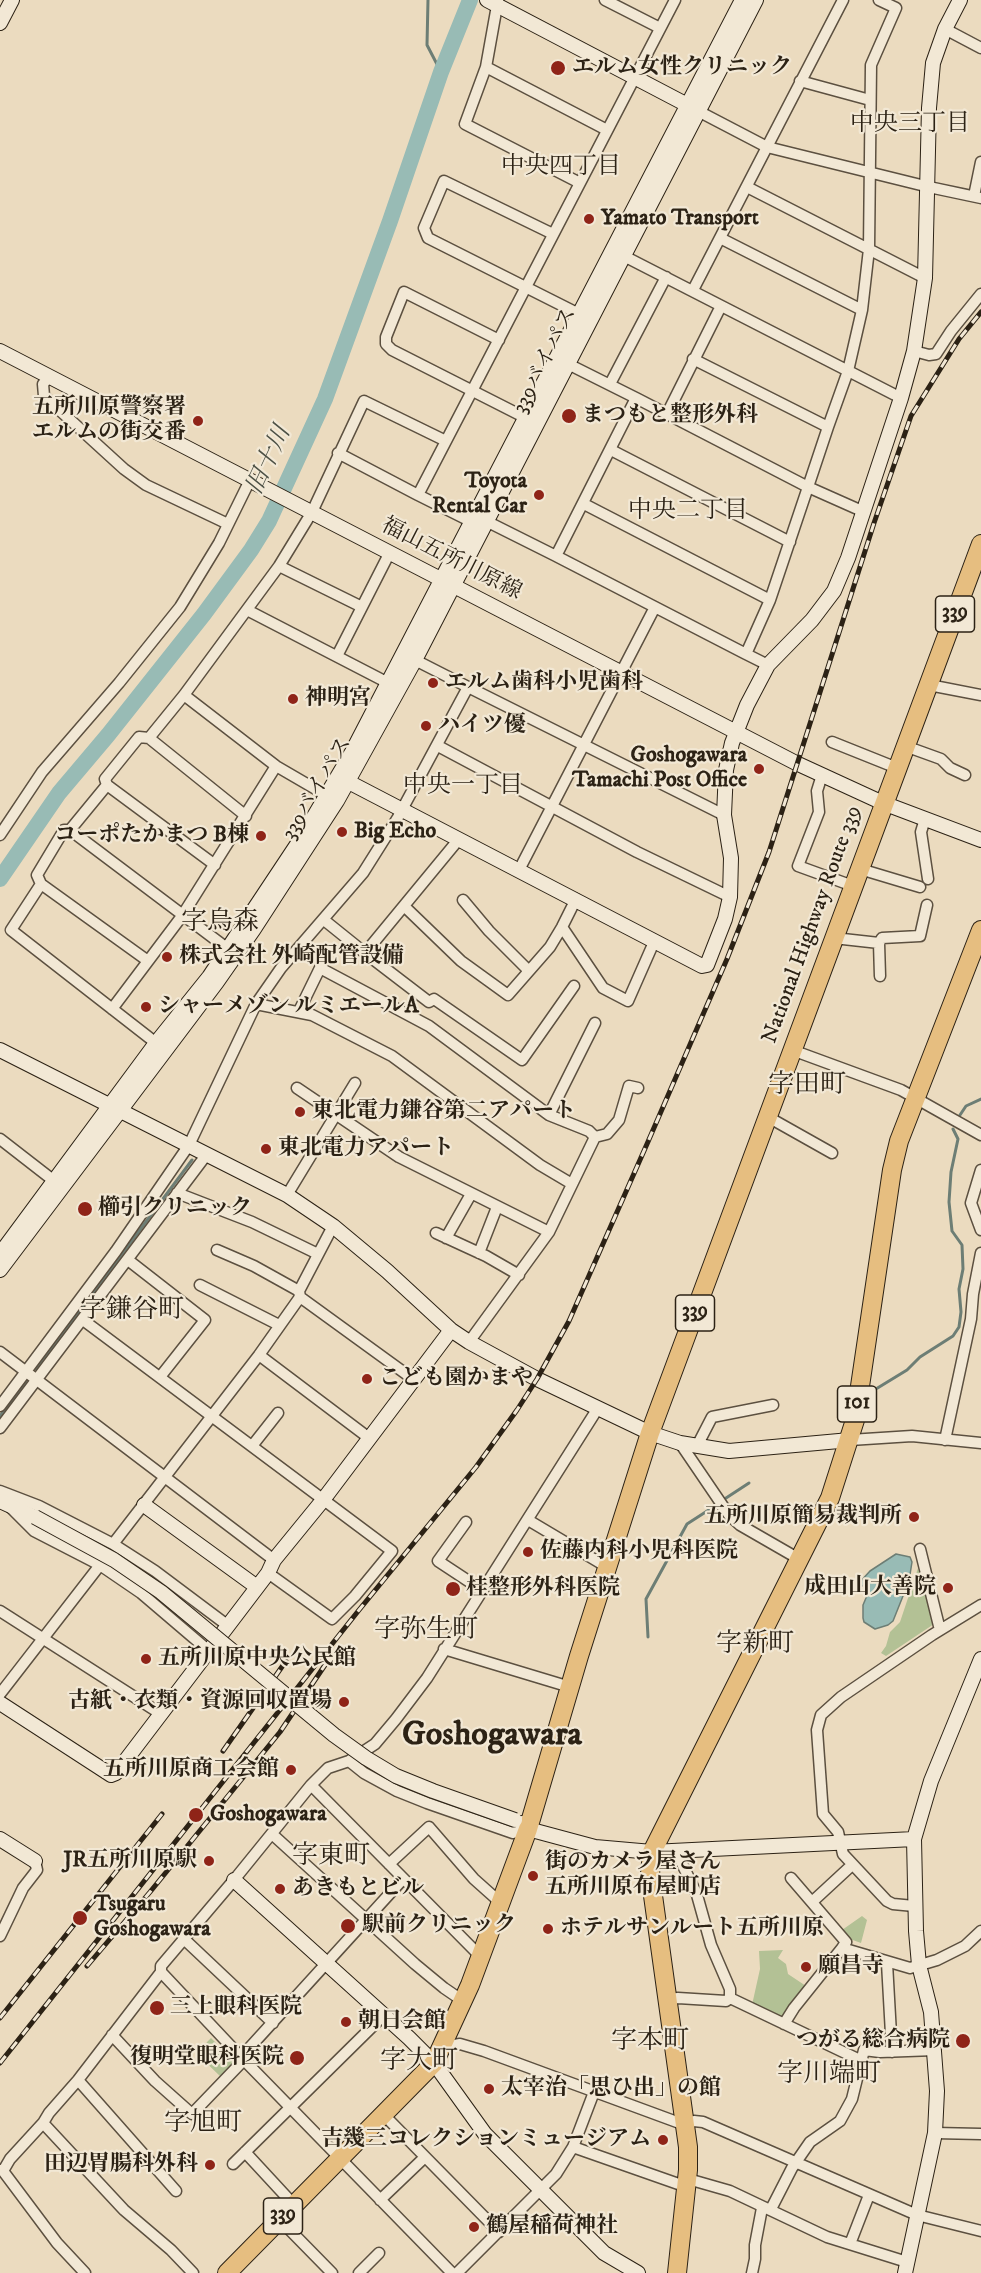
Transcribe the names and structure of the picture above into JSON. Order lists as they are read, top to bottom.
{
  "streets": {
    "highway": ["339", "National Highway Route 339", "101"],
    "street": ["339バイパス", "福山五所川原線"]
  },
  "crossings": [
    ["339バイパス", "福山五所川原線"],
    ["福山五所川原線", "National Highway Route 339"]
  ],
  "districts": [
    "中央三丁目",
    "中央四丁目",
    "中央二丁目",
    "中央一丁目",
    "字烏森",
    "字田町",
    "字鎌谷町",
    "字弥生町",
    "字新町",
    "Goshogawara",
    "字東町",
    "字本町",
    "字大町",
    "字川端町",
    "字旭町"
  ],
  "water": ["旧十川"],
  "places": [
    "エルム女性クリニック",
    "Yamato Transport",
    "まつもと整形外科",
    "五所川原警察署 エルムの街交番",
    "Toyota Rental Car",
    "エルム歯科小児歯科",
    "神明宮",
    "ハイツ優",
    "Goshogawara Tamachi Post Office",
    "Big Echo",
    "コーポたかまつ B棟",
    "株式会社 外崎配管設備",
    "シャーメゾン ルミエールA",
    "東北電力鎌谷第二アパート",
    "東北電力アパート",
    "櫛引クリニック",
    "こども園かまや",
    "五所川原簡易裁判所",
    "佐藤内科小児科医院",
    "成田山大善院",
    "桂整形外科医院",
    "五所川原中央公民館",
    "古紙・衣類・資源回収置場",
    "五所川原商工会館",
    "Goshogawara",
    "JR五所川原駅",
    "街のカメラ屋さん 五所川原布屋町店",
    "あきもとビル",
    "Tsugaru Goshogawara",
    "駅前クリニック",
    "ホテルサンルート五所川原",
    "願昌寺",
    "三上眼科医院",
    "朝日会館",
    "つがる総合病院",
    "復明堂眼科医院",
    "太宰治「思ひ出」の館",
    "吉幾三コレクションミュージアム",
    "田辺胃腸科外科",
    "鶴屋稲荷神社"
  ]
}
